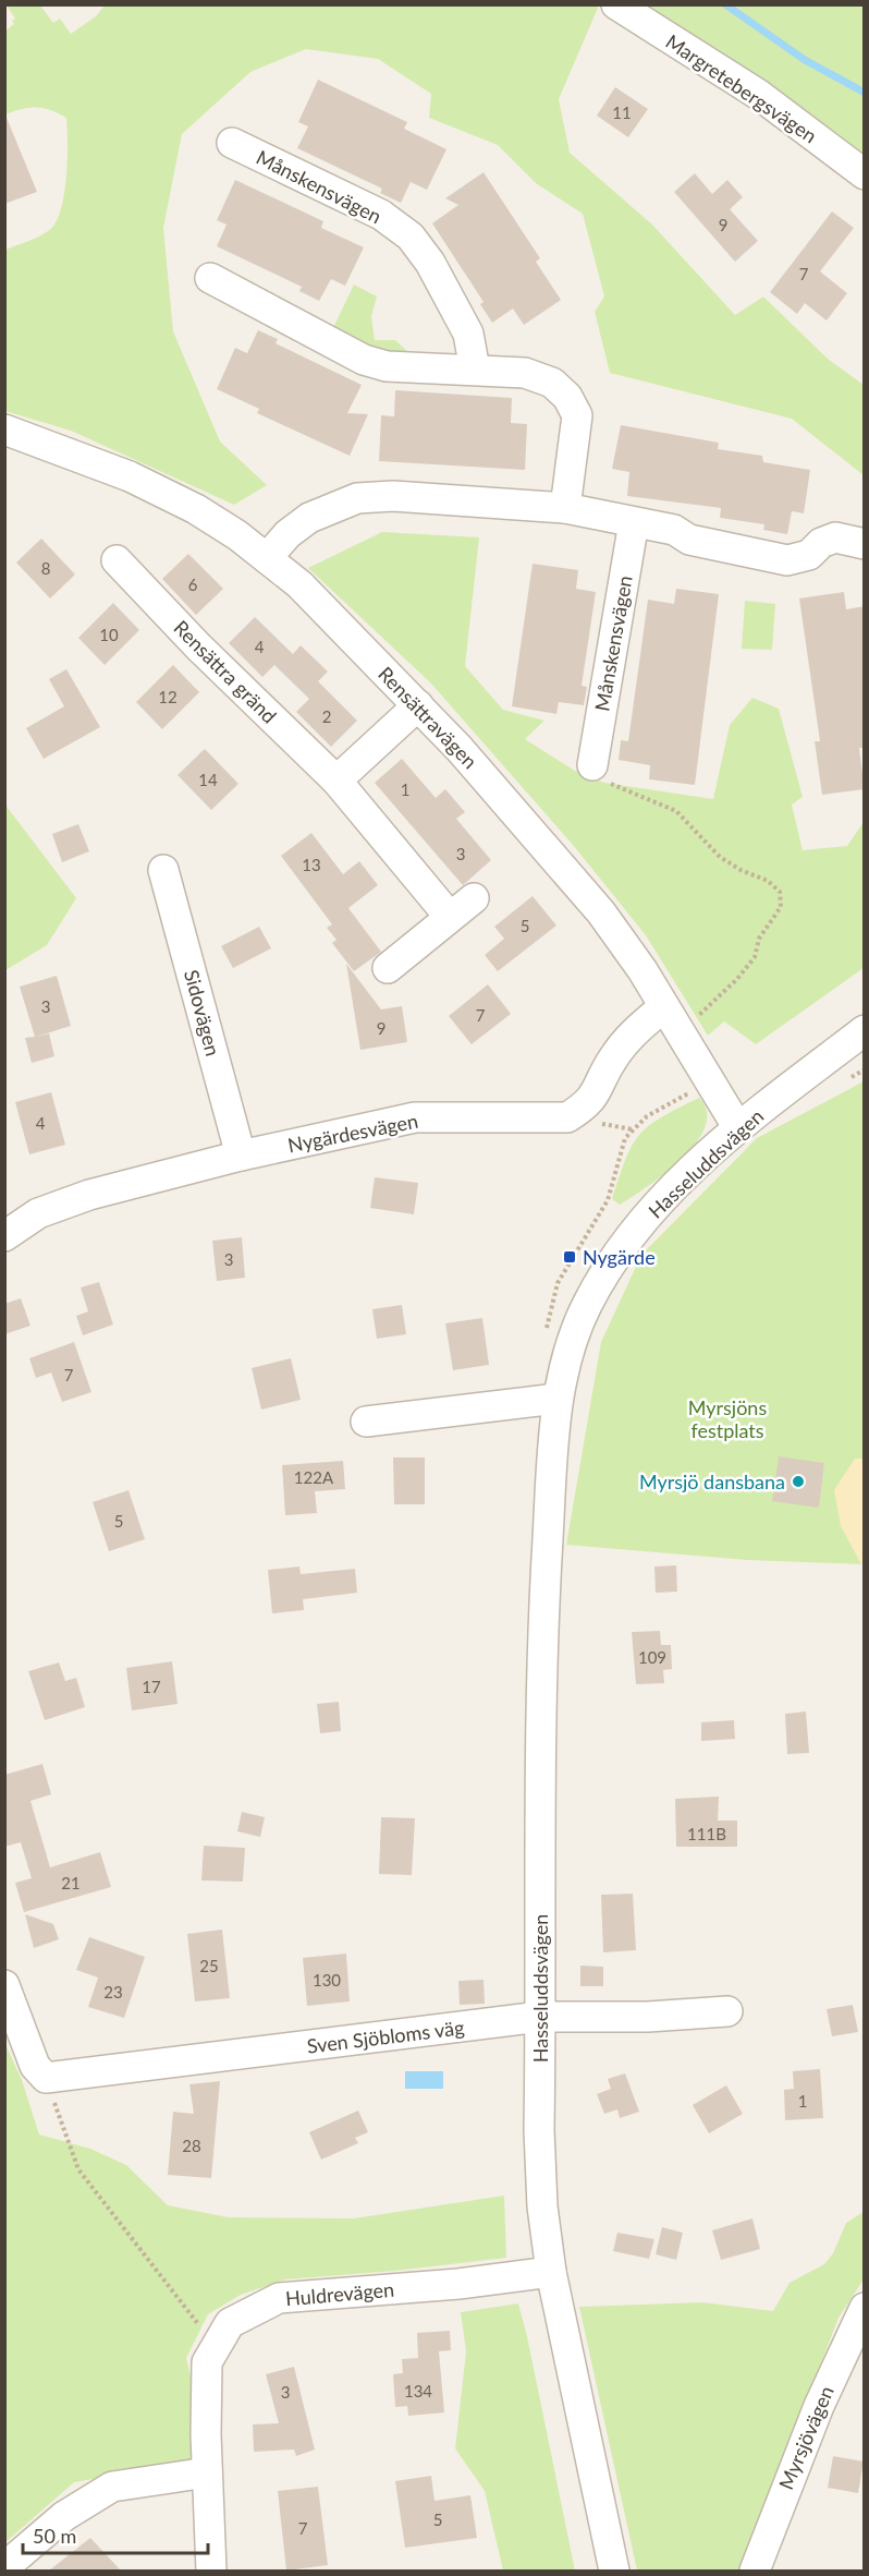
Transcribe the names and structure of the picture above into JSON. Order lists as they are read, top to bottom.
{
  "streets": {
    "street": [
      "Margretebergsvägen",
      "Månskensvägen",
      "Rensättra gränd",
      "Rensättravägen",
      "Sidovägen",
      "Nygärdesvägen",
      "Hasseluddsvägen",
      "Sven Sjöbloms väg",
      "Huldrevägen",
      "Myrsjövägen"
    ]
  },
  "crossings": [
    ["Rensättravägen", "Nygärdesvägen"],
    ["Rensättravägen", "Hasseluddsvägen"],
    ["Sidovägen", "Nygärdesvägen"],
    ["Hasseluddsvägen", "Sven Sjöbloms väg"],
    ["Hasseluddsvägen", "Huldrevägen"]
  ],
  "parks": ["Myrsjöns festplats"],
  "places": {
    "transit": ["Nygärde"],
    "other": ["Myrsjö dansbana"]
  },
  "house_numbers": [
    "11",
    "9",
    "7",
    "8",
    "6",
    "10",
    "4",
    "12",
    "2",
    "14",
    "1",
    "3",
    "13",
    "5",
    "3",
    "7",
    "9",
    "4",
    "3",
    "7",
    "122A",
    "5",
    "109",
    "17",
    "111B",
    "21",
    "25",
    "130",
    "23",
    "1",
    "28",
    "134",
    "3",
    "5",
    "7"
  ],
  "scale_bar": "50 m"
}
